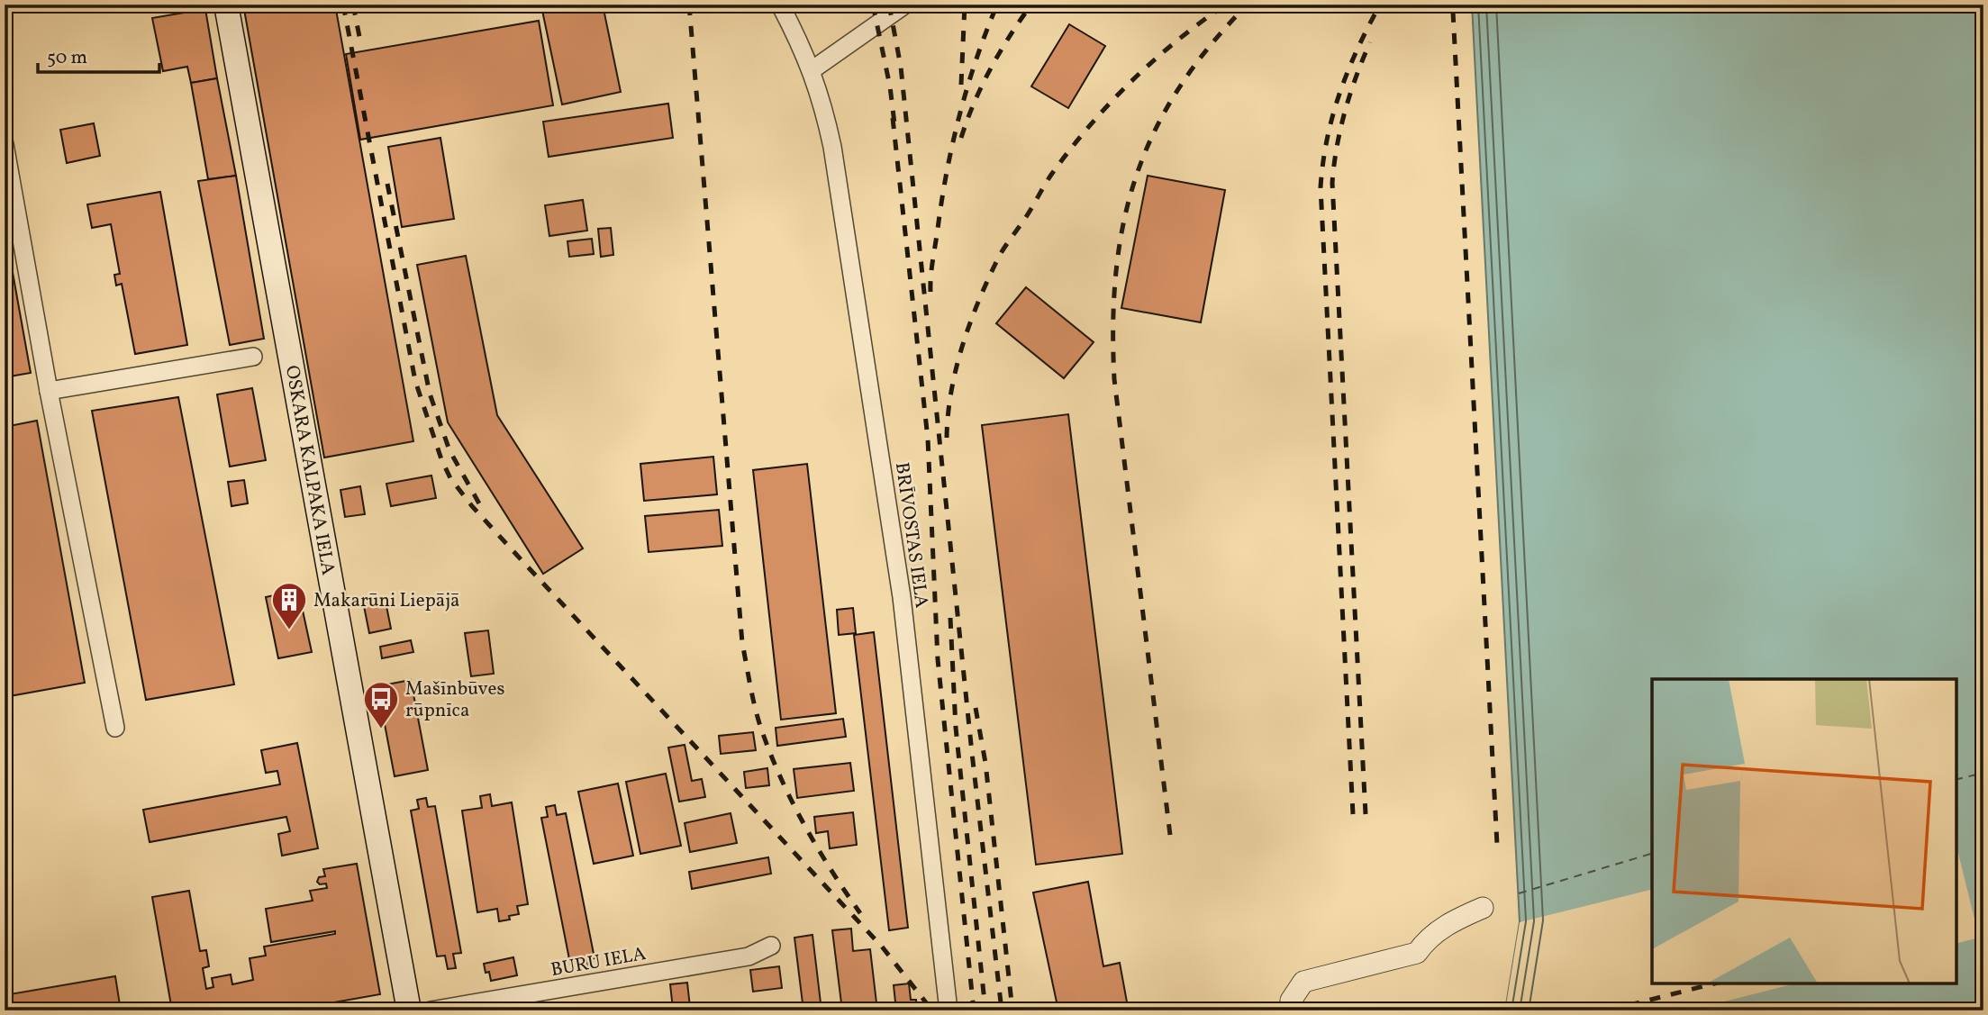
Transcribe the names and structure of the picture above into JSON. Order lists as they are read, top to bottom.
{
  "streets": {
    "main road": ["OSKARA KALPAKA IELA"],
    "street": ["BRĪVOSTAS IELA", "BURU IELA"]
  },
  "places": {
    "building": ["Makarūni Liepājā"],
    "bus stop": ["Mašīnbūves rūpnīca"]
  },
  "scale_bar": "50 m"
}
